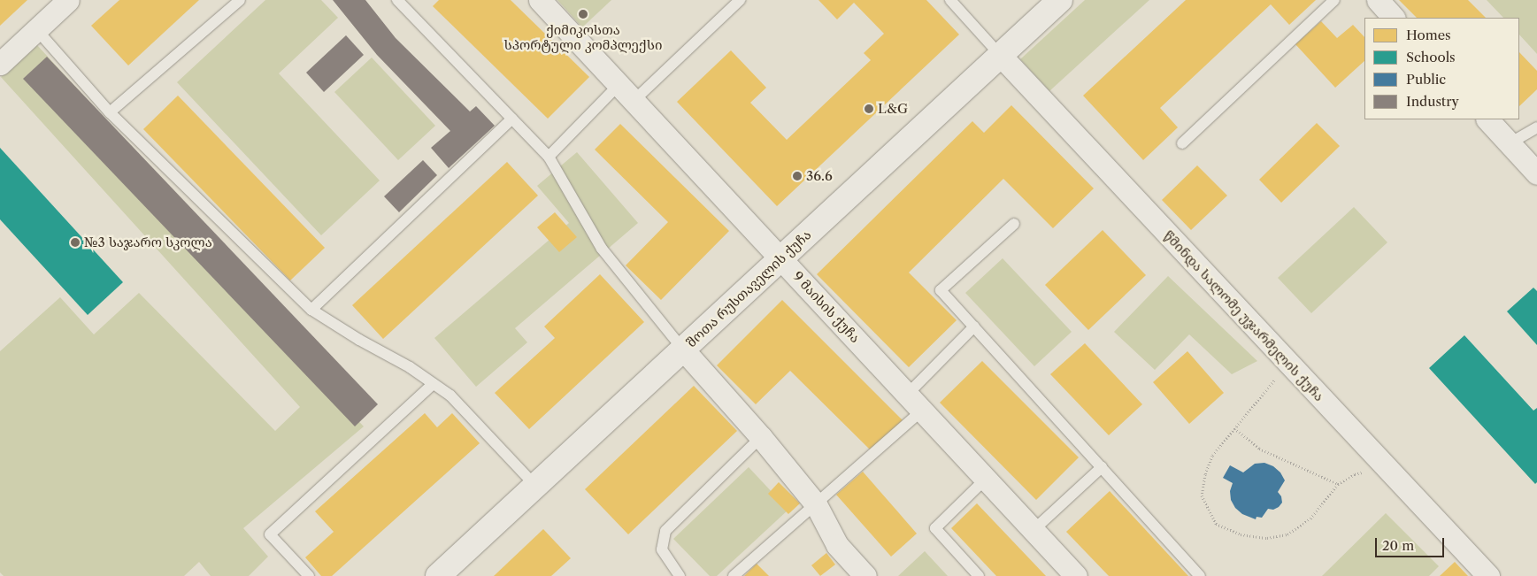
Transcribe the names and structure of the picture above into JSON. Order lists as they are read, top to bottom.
{
  "streets": {
    "street": ["შოთა რუსთაველის ქუჩა", "9 მაისის ქუჩა", "წმინდა სალომე უჯარმელის ქუჩა"]
  },
  "crossings": [
    ["შოთა რუსთაველის ქუჩა", "9 მაისის ქუჩა"],
    ["შოთა რუსთაველის ქუჩა", "წმინდა სალომე უჯარმელის ქუჩა"]
  ],
  "places": [
    "ქიმიკოსთა სპორტული კომპლექსი",
    "L&G",
    "36.6",
    "№3 საჯარო სკოლა"
  ],
  "legend": [
    "Homes",
    "Schools",
    "Public",
    "Industry"
  ],
  "scale_bar": "20 m"
}
